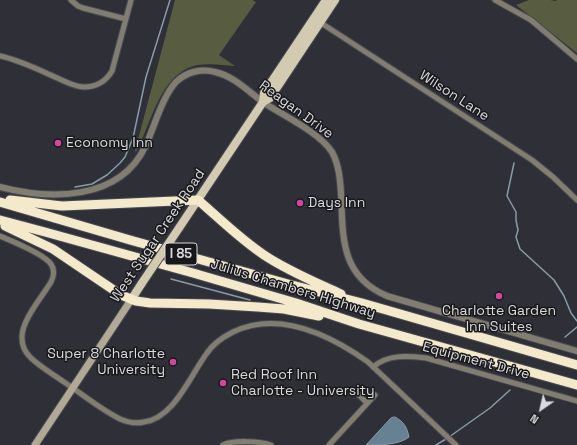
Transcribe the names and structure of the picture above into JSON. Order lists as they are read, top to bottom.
{
  "streets": {
    "highway": ["I 85", "Julius Chambers Highway"],
    "main road": ["West Sugar Creek Road"],
    "street": ["Wilson Lane", "Reagan Drive", "Equipment Drive"]
  },
  "crossings": [
    ["Wilson Lane", "West Sugar Creek Road"],
    ["Reagan Drive", "West Sugar Creek Road"]
  ],
  "places": [
    "Economy Inn",
    "Days Inn",
    "Charlotte Garden Inn Suites",
    "Super 8 Charlotte University",
    "Red Roof Inn Charlotte - University"
  ],
  "north": "bottom left"
}
